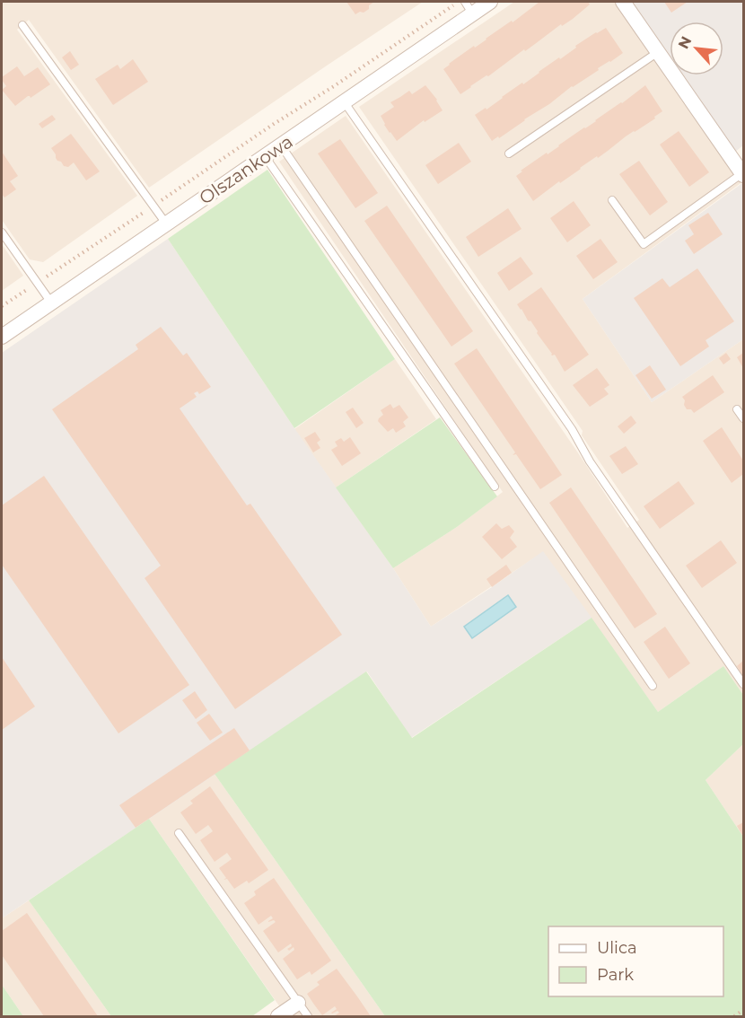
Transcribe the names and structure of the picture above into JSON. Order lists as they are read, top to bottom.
{
  "streets": {
    "street": ["Olszankowa"]
  },
  "legend": ["Ulica", "Park"],
  "north": "top left"
}
